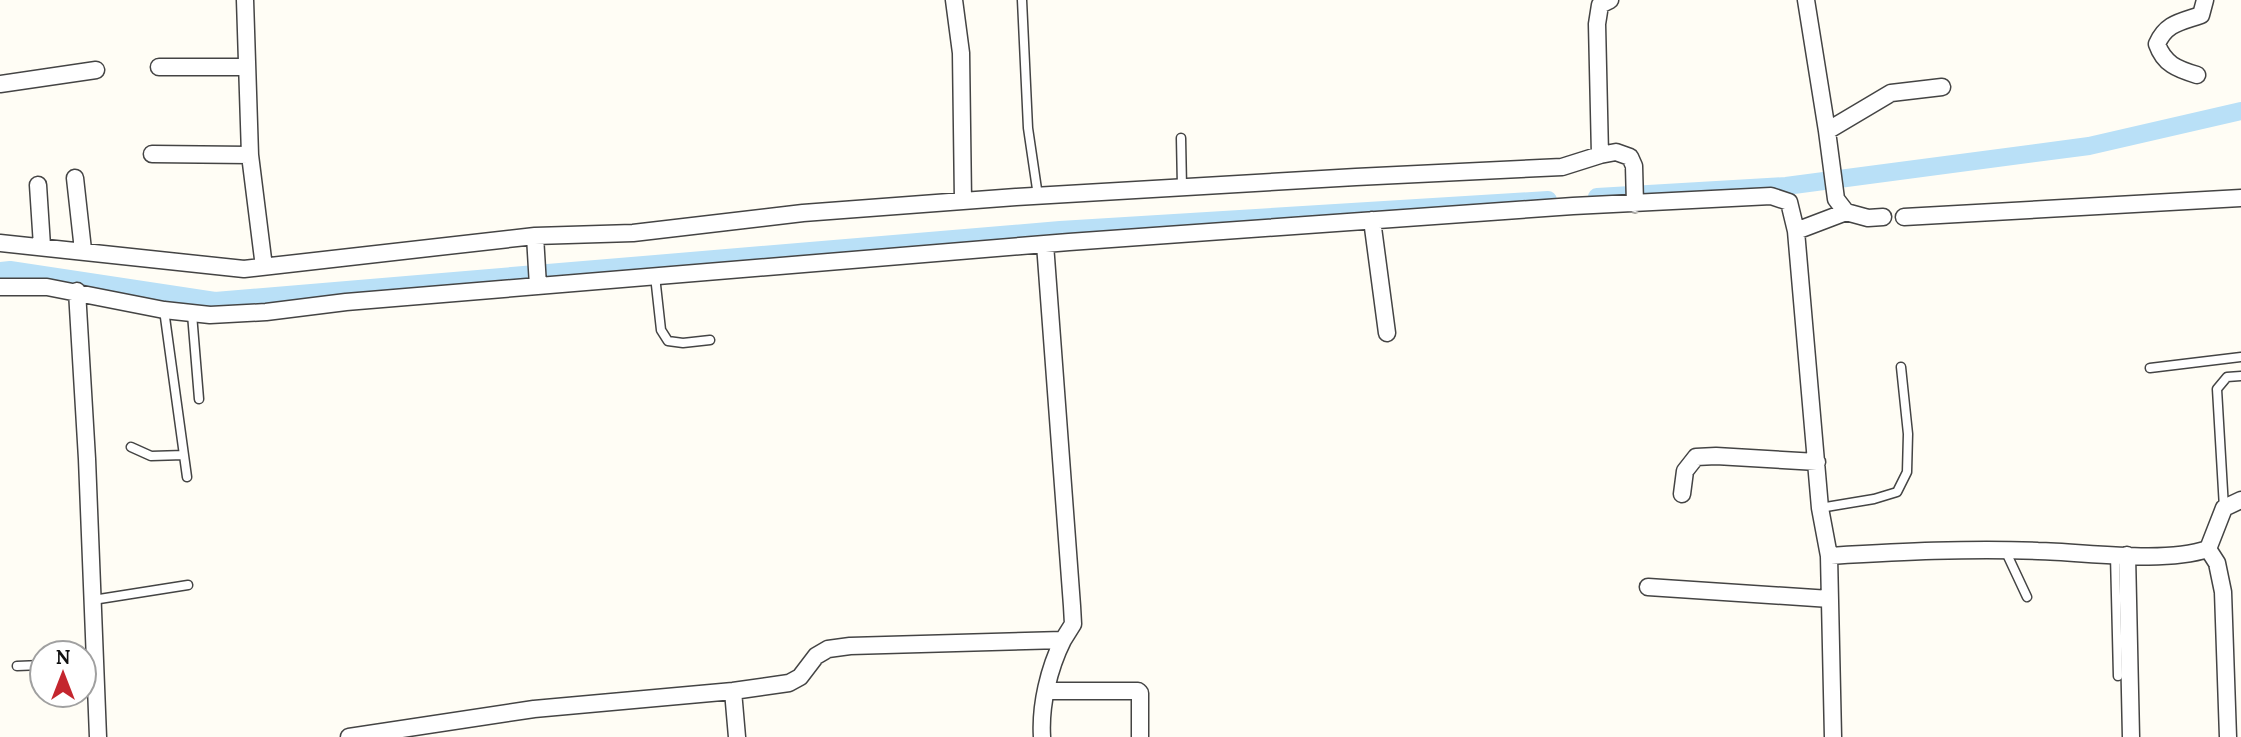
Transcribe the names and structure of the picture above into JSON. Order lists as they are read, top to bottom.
{
  "north": "top"
}
